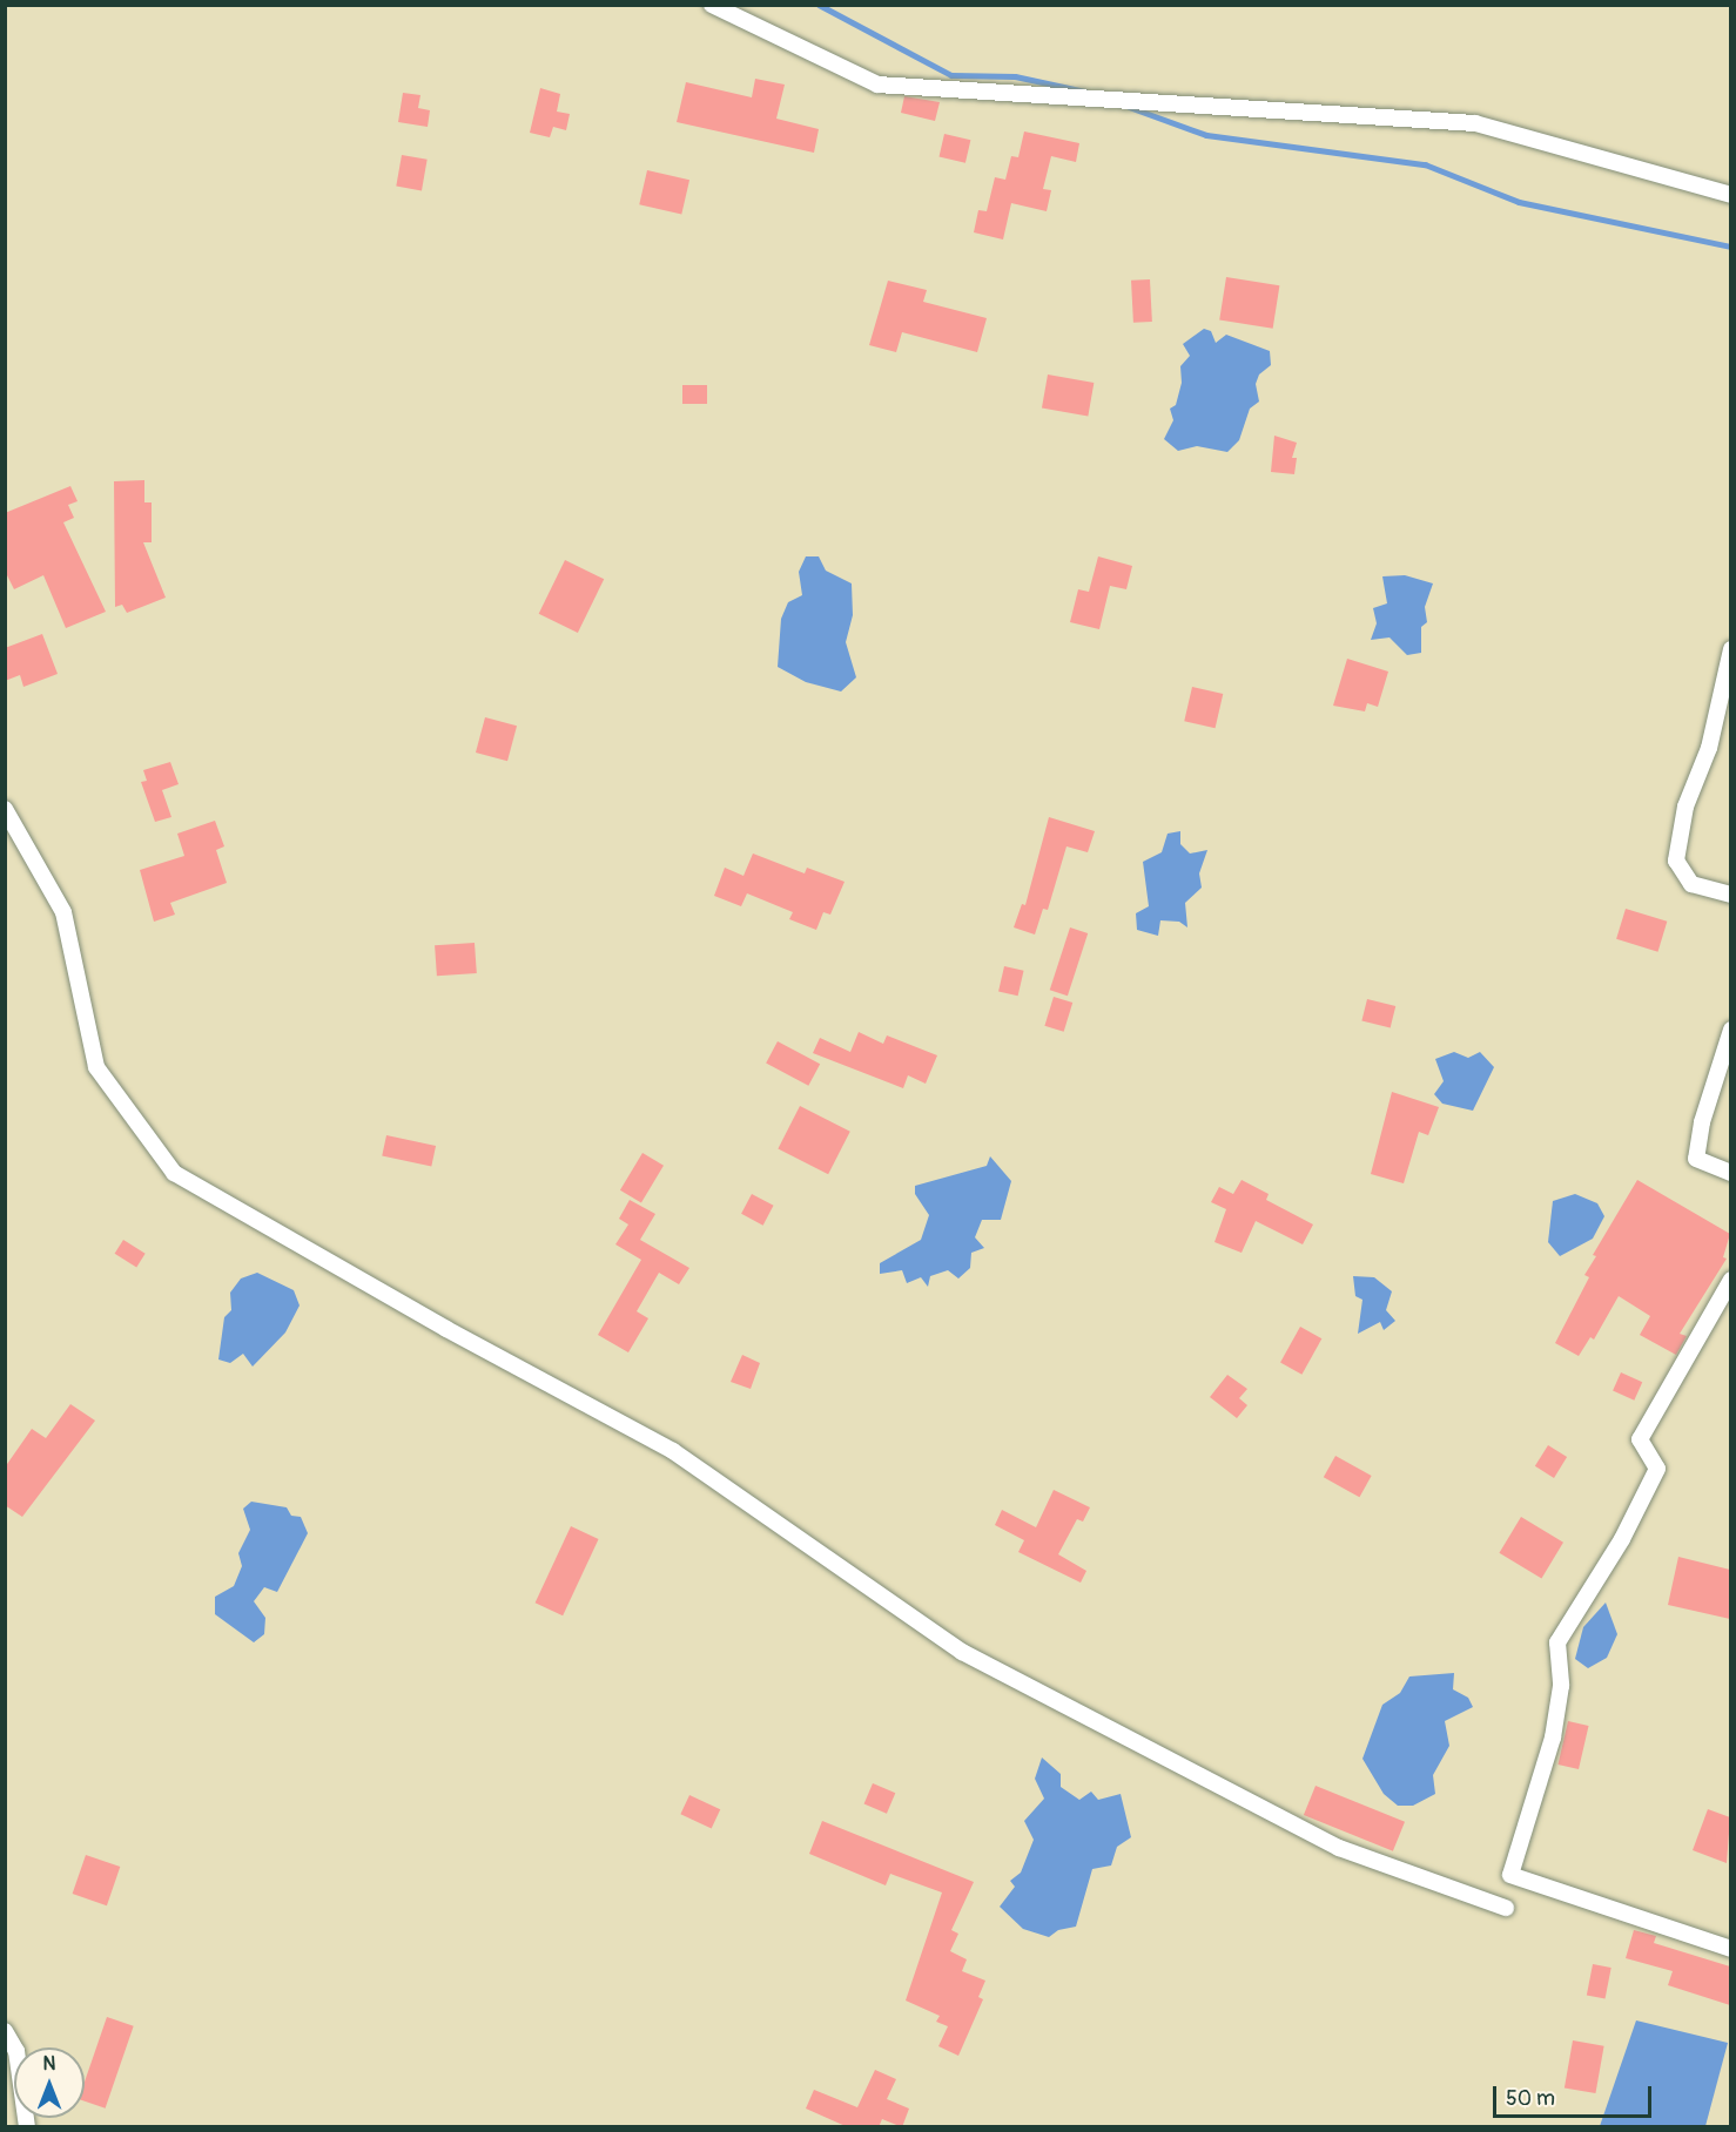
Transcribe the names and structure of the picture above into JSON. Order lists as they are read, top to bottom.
{
  "scale_bar": "50 m",
  "north": "top"
}
